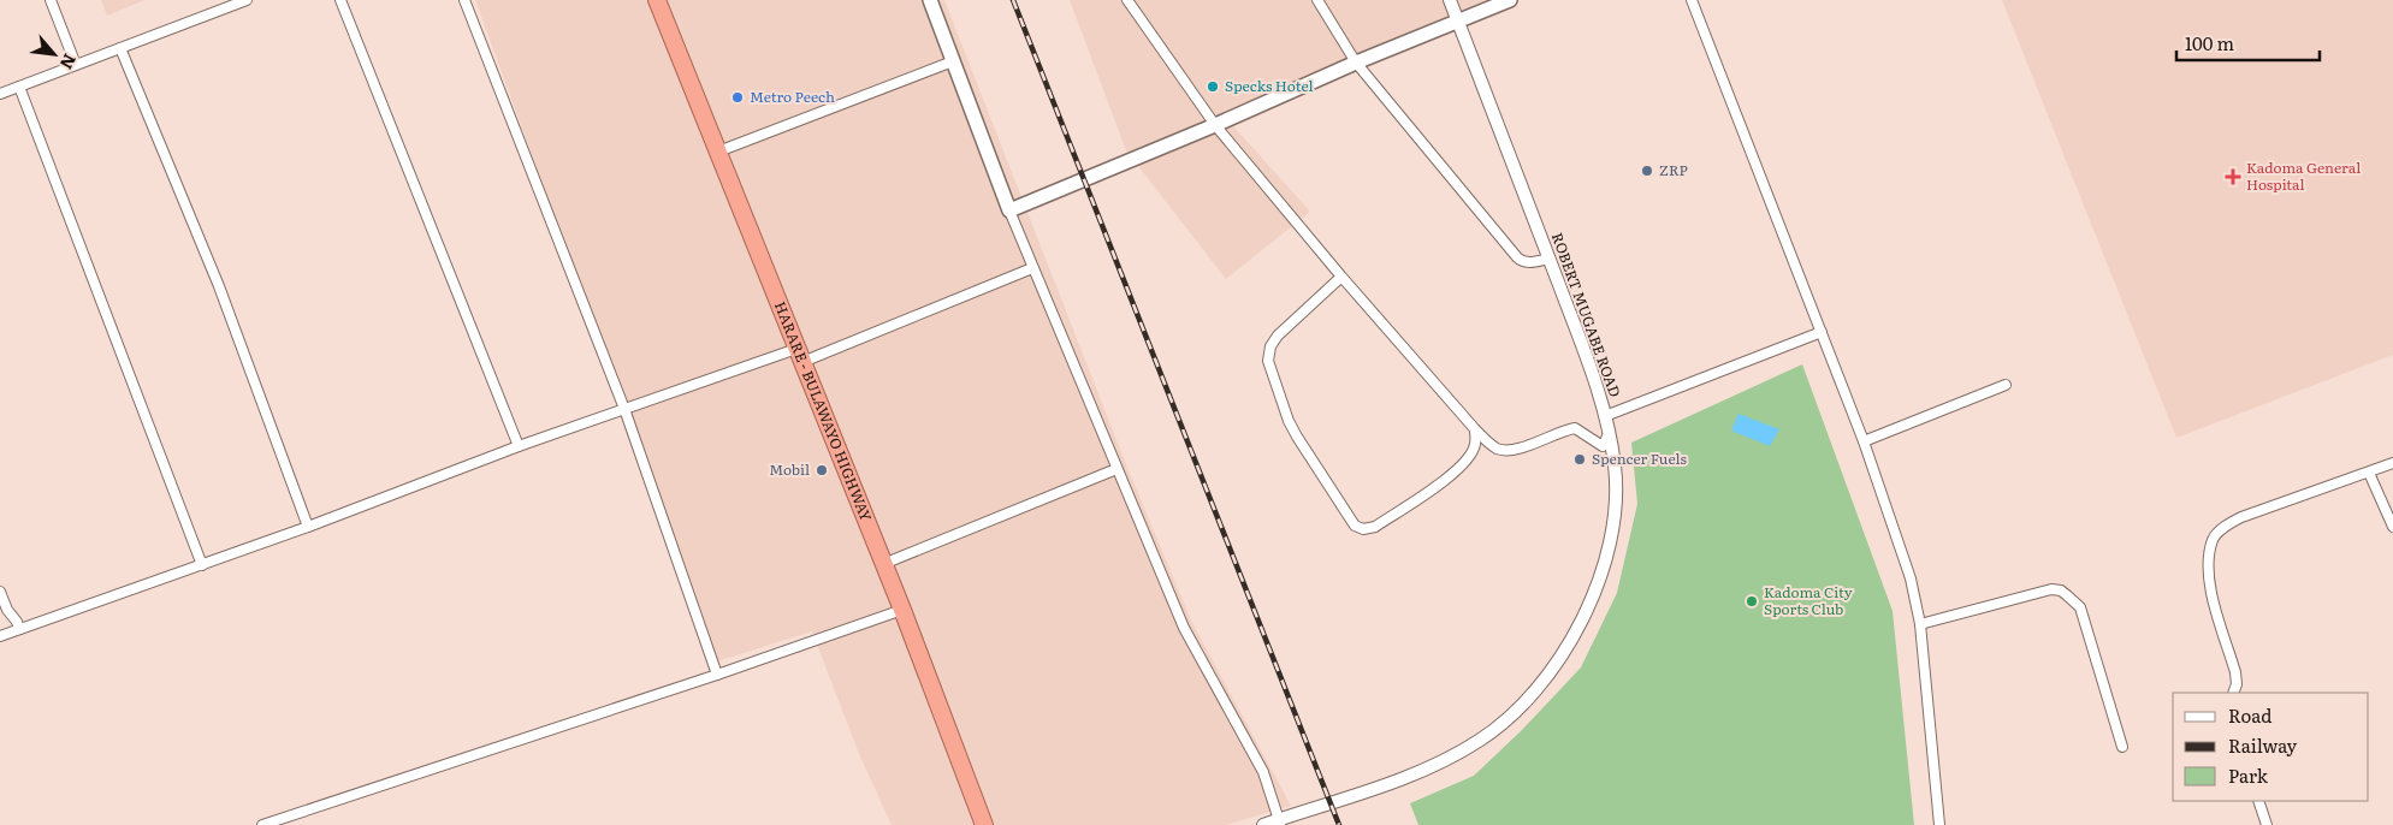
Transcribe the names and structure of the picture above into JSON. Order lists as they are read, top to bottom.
{
  "streets": {
    "highway": ["HARARE - BULAWAYO HIGHWAY"],
    "street": ["ROBERT MUGABE ROAD"]
  },
  "places": {
    "other": [
      "Specks Hotel",
      "Metro Peech",
      "ZRP",
      "Spencer Fuels",
      "Mobil",
      "Kadoma City Sports Club"
    ],
    "health": ["Kadoma General Hospital"]
  },
  "legend": ["Road", "Railway", "Park"],
  "scale_bar": "100 m",
  "north": "bottom right"
}
